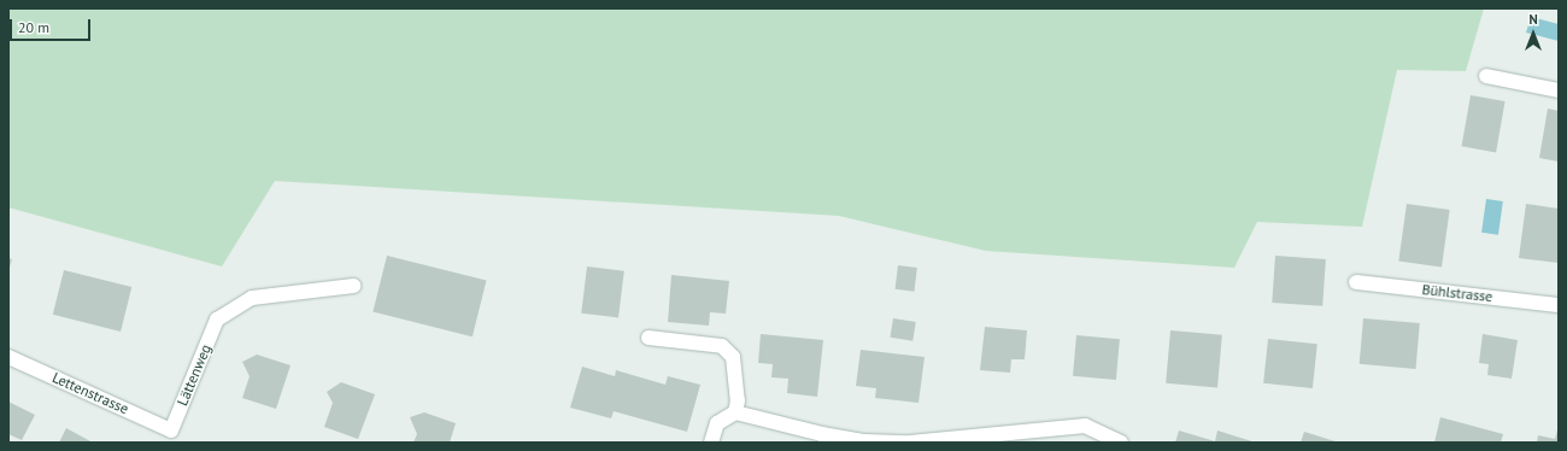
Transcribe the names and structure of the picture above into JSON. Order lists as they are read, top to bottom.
{
  "streets": {
    "street": ["Bühlstrasse", "Lättenweg", "Lettenstrasse"]
  },
  "crossings": [
    ["Lättenweg", "Lettenstrasse"]
  ],
  "scale_bar": "20 m",
  "north": "top"
}
